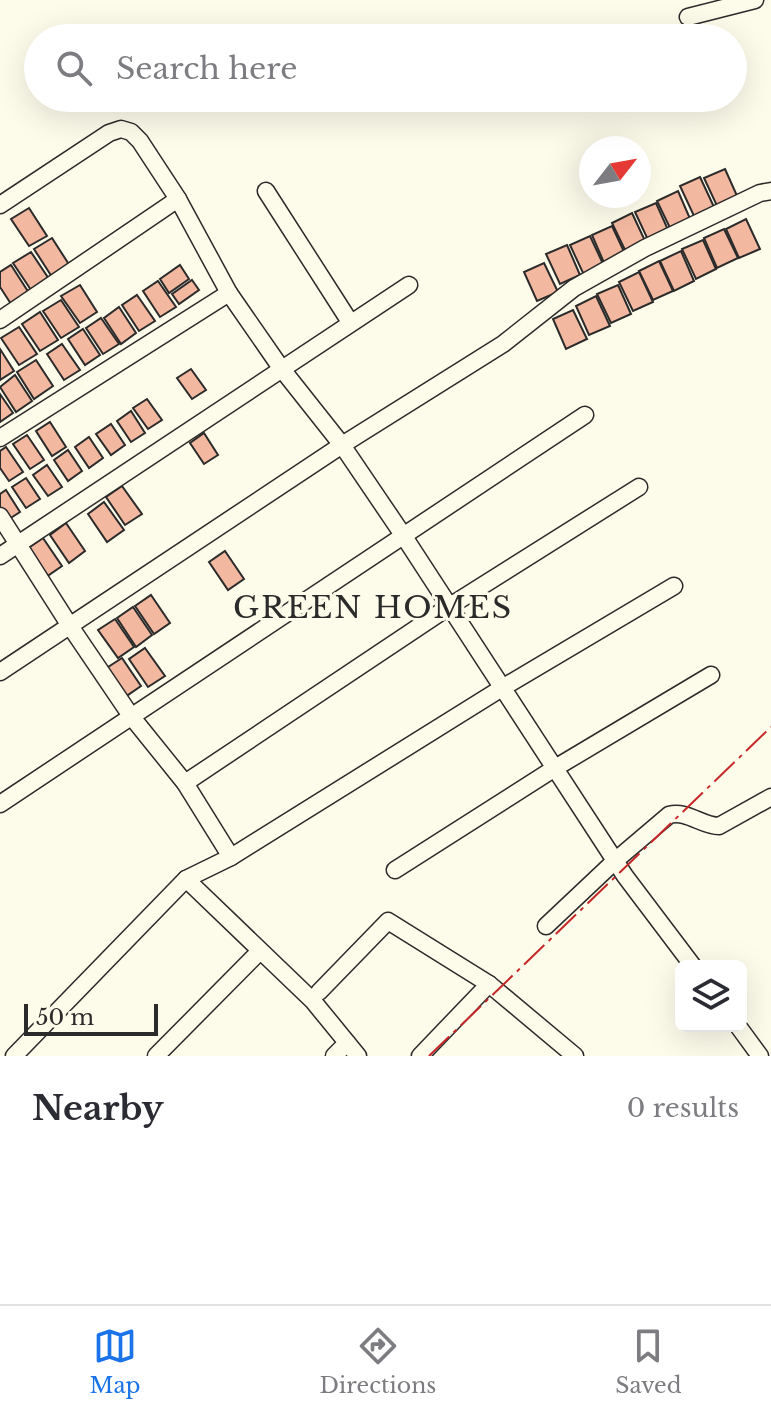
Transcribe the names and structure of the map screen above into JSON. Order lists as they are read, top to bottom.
{
  "districts": ["GREEN HOMES"],
  "scale_bar": "50 m",
  "north": "top right",
  "page": {
    "search": "Search here",
    "scale": "50 m",
    "heading": ["Nearby", "0 results"],
    "nav": ["Map", "Directions", "Saved"]
  }
}
